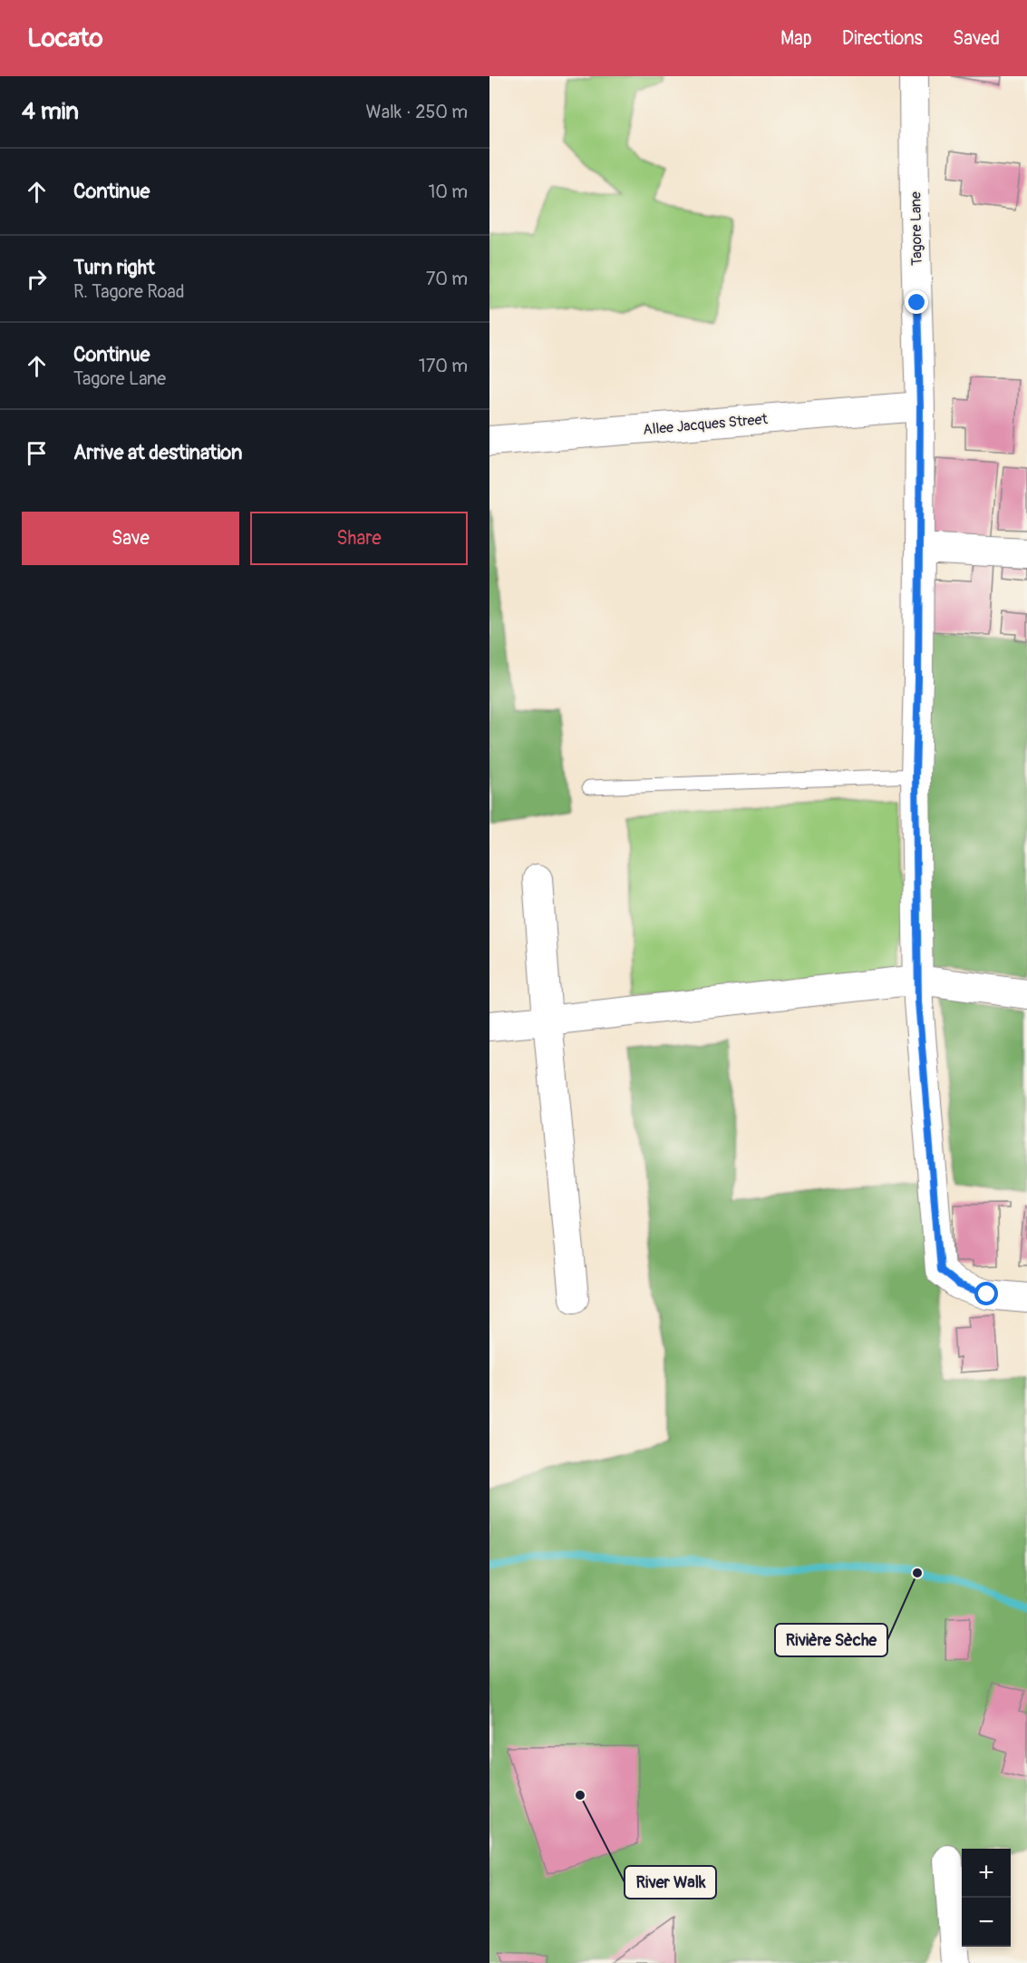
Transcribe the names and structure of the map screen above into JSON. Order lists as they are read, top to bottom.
{
  "streets": {
    "street": ["Tagore Lane", "Allee Jacques Street"]
  },
  "crossings": [
    ["Tagore Lane", "Allee Jacques Street"]
  ],
  "places": ["Rivière Sèche", "River Walk"],
  "page": {
    "header": "Locato",
    "nav": ["Map", "Directions", "Saved"],
    "heading": ["4 min", "Walk · 250 m"],
    "list": [
      ["Continue", "10 m"],
      ["Turn right", "R. Tagore Road", "70 m"],
      ["Continue", "Tagore Lane", "170 m"],
      "Arrive at destination"
    ],
    "buttons": ["Save", "Share"],
    "map_buttons": ["+", "−"]
  }
}
